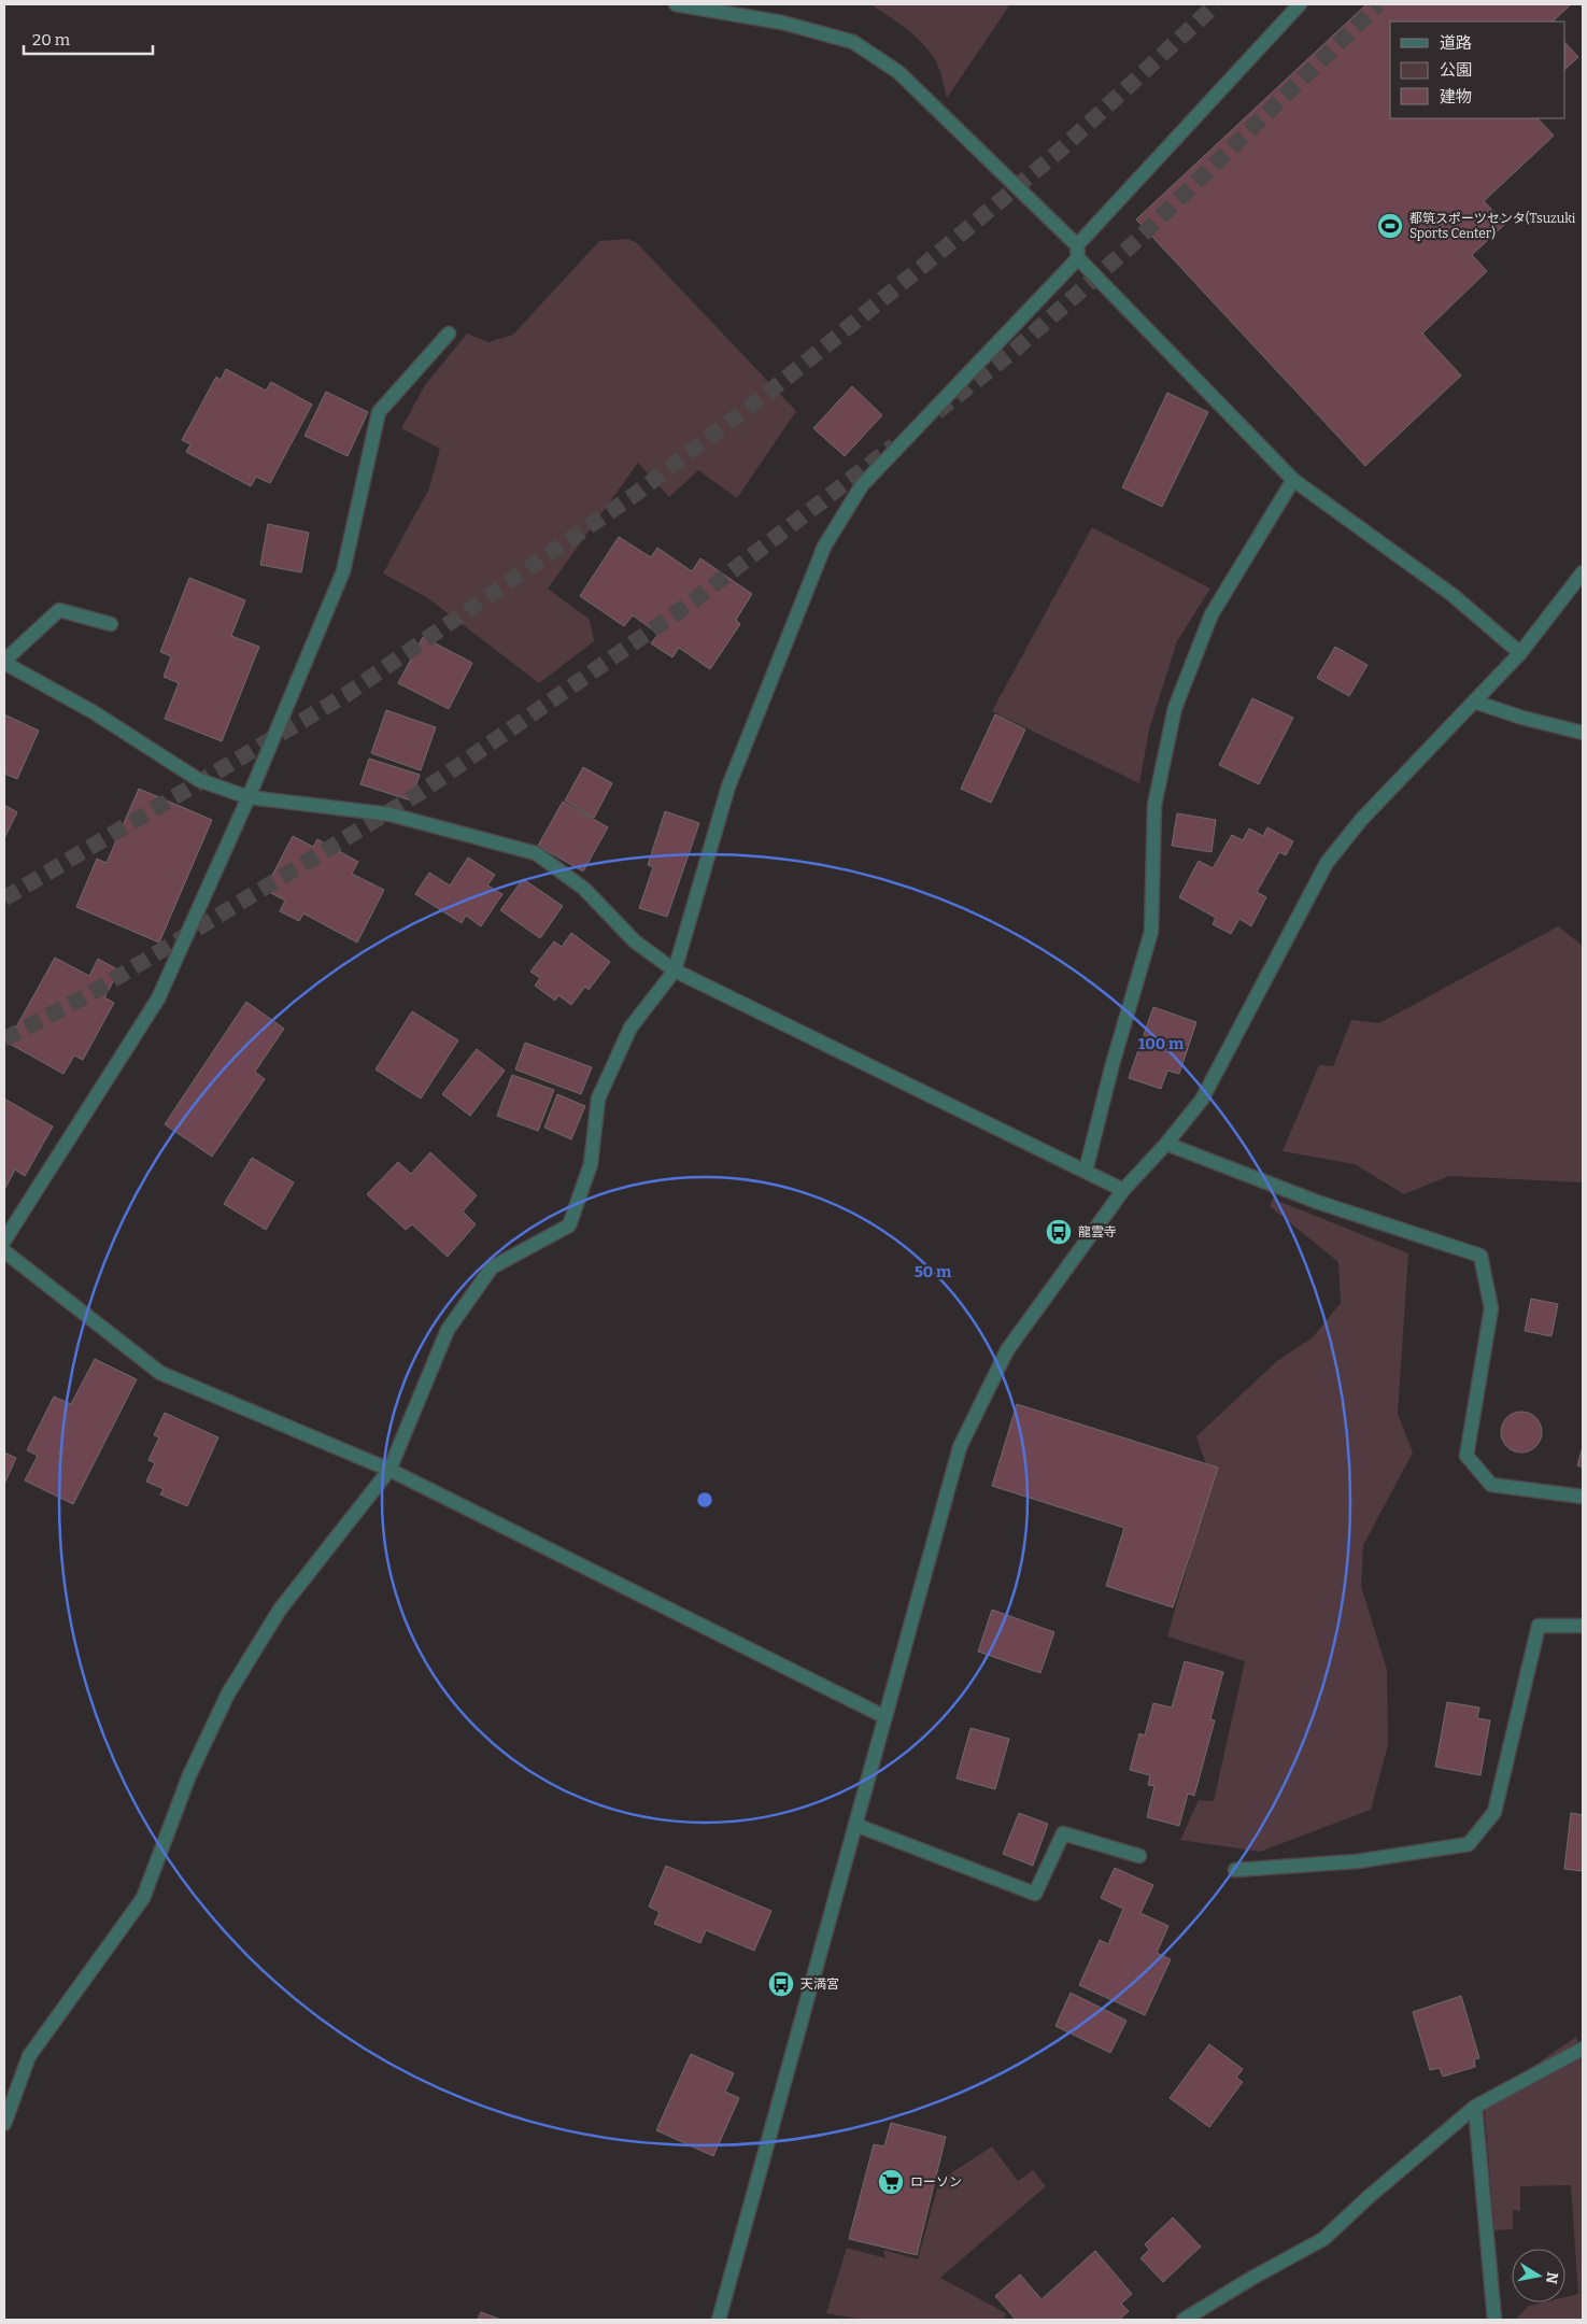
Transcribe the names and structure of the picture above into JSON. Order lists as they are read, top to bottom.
{
  "places": {
    "sports": ["都筑スポーツセンタ(Tsuzuki Sports Center)"],
    "bus stop": ["龍雲寺", "天満宮"],
    "supermarket": ["ローソン"]
  },
  "legend": ["道路", "公園", "建物"],
  "scale_bar": "20 m",
  "north": "right",
  "rings": ["100 m", "50 m"]
}
